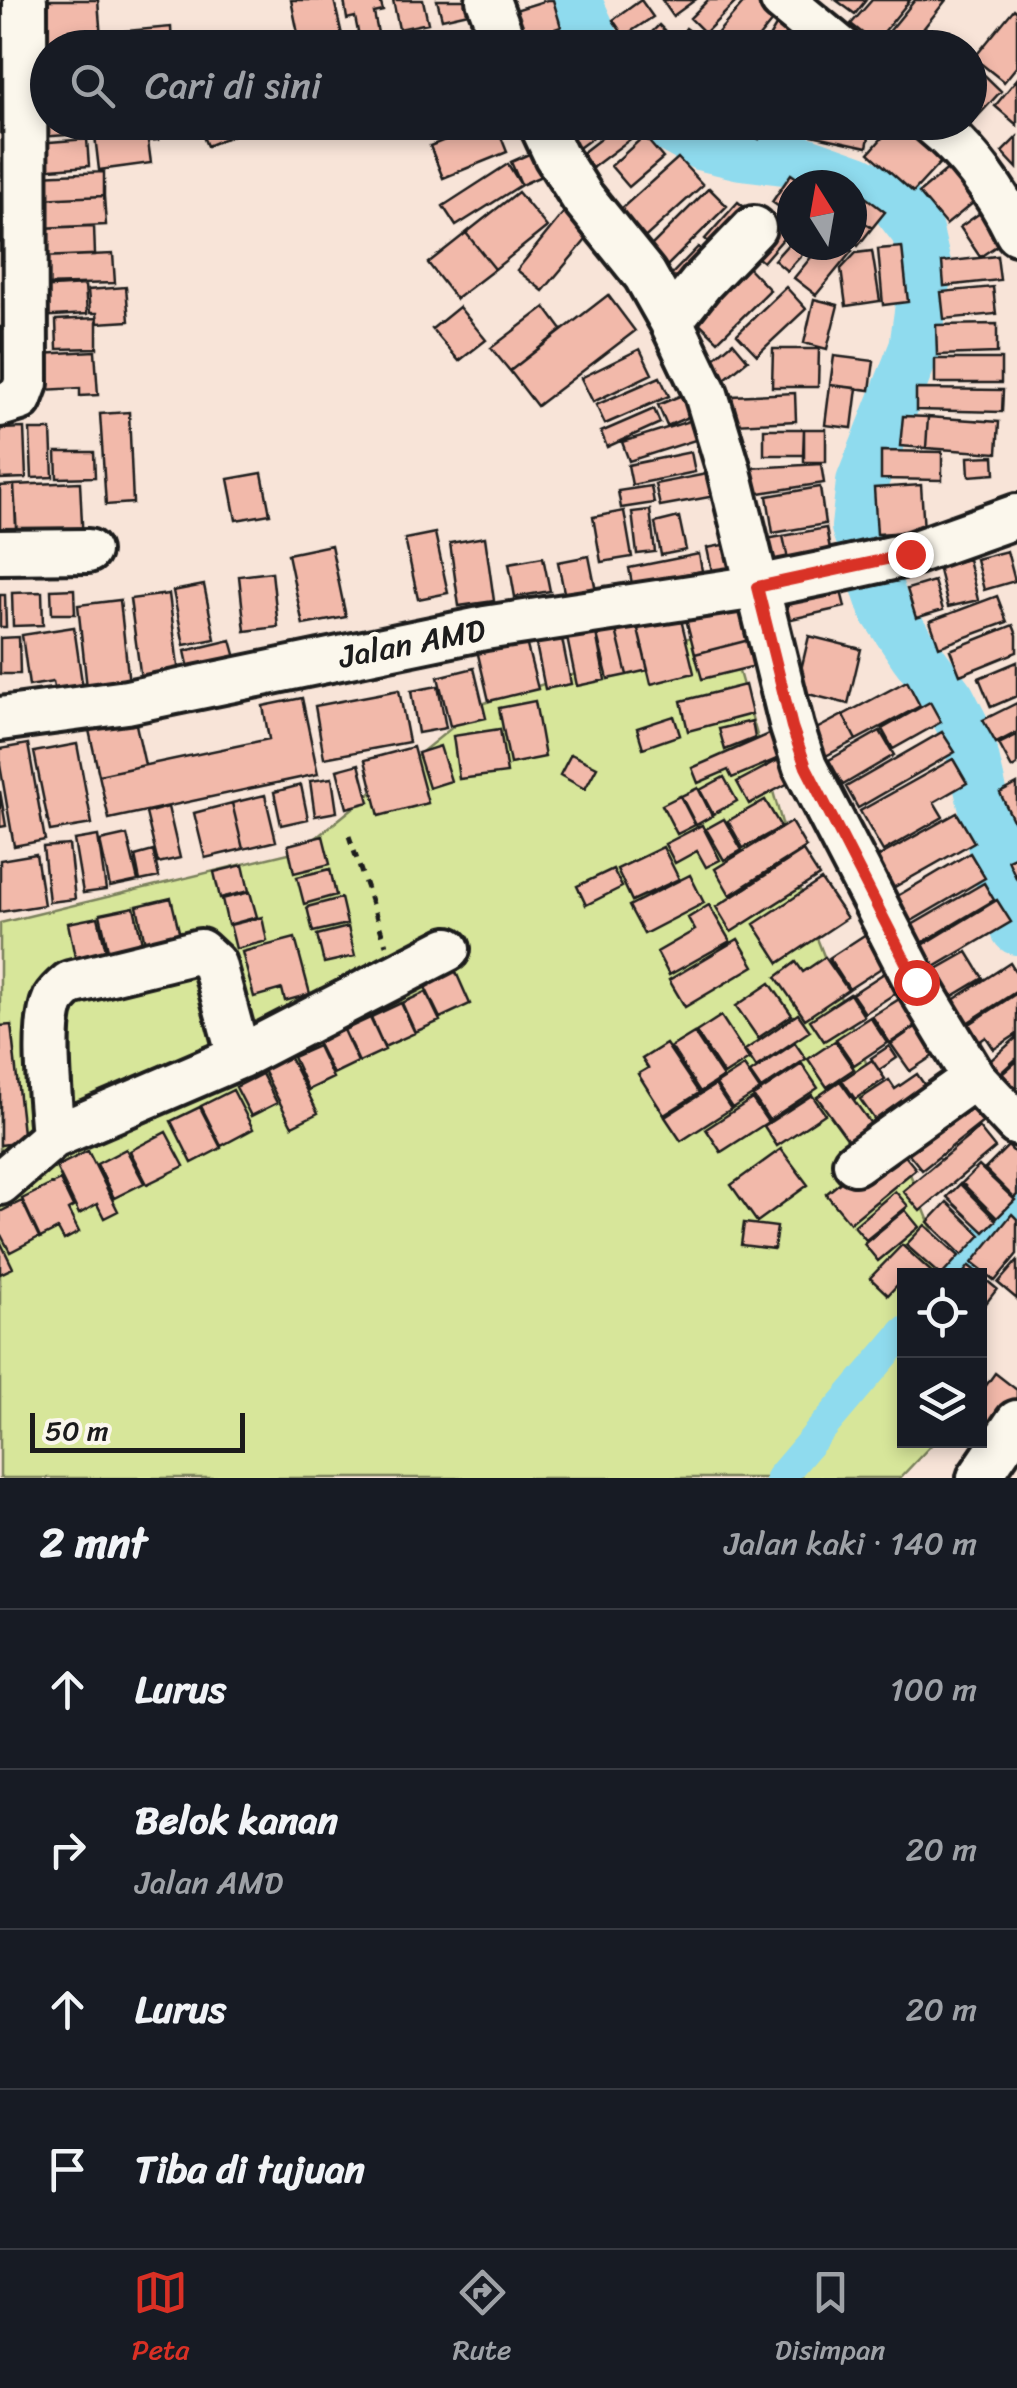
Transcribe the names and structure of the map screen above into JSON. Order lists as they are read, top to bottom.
{
  "streets": {
    "street": ["Jalan AMD"]
  },
  "scale_bar": "50 m",
  "north": "top",
  "page": {
    "search": "Cari di sini",
    "scale": "50 m",
    "heading": ["2 mnt", "Jalan kaki · 140 m"],
    "list": [
      ["Lurus", "100 m"],
      ["Belok kanan", "Jalan AMD", "20 m"],
      ["Lurus", "20 m"],
      "Tiba di tujuan"
    ],
    "nav": ["Peta", "Rute", "Disimpan"]
  }
}
